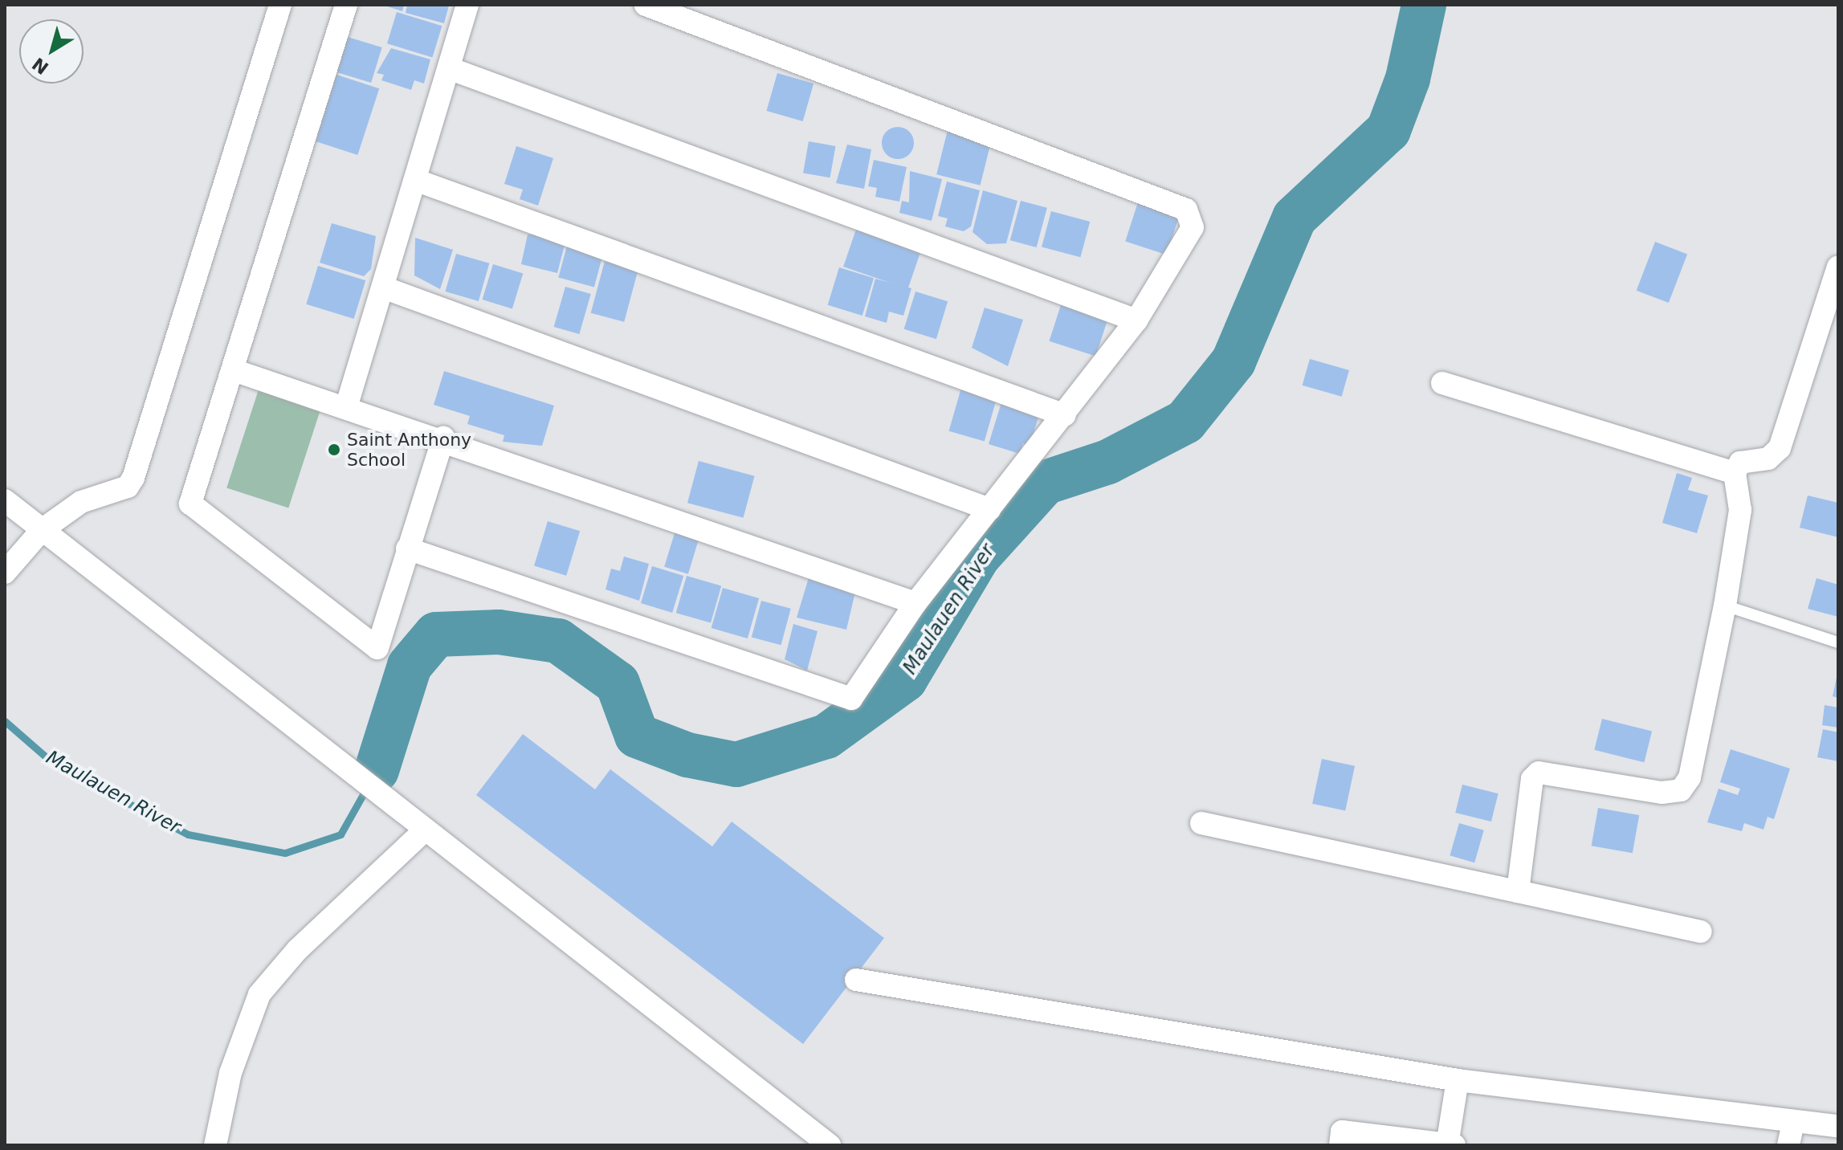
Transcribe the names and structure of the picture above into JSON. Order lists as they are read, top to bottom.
{
  "water": ["Maulauen River"],
  "places": ["Saint Anthony School"],
  "north": "bottom left"
}
